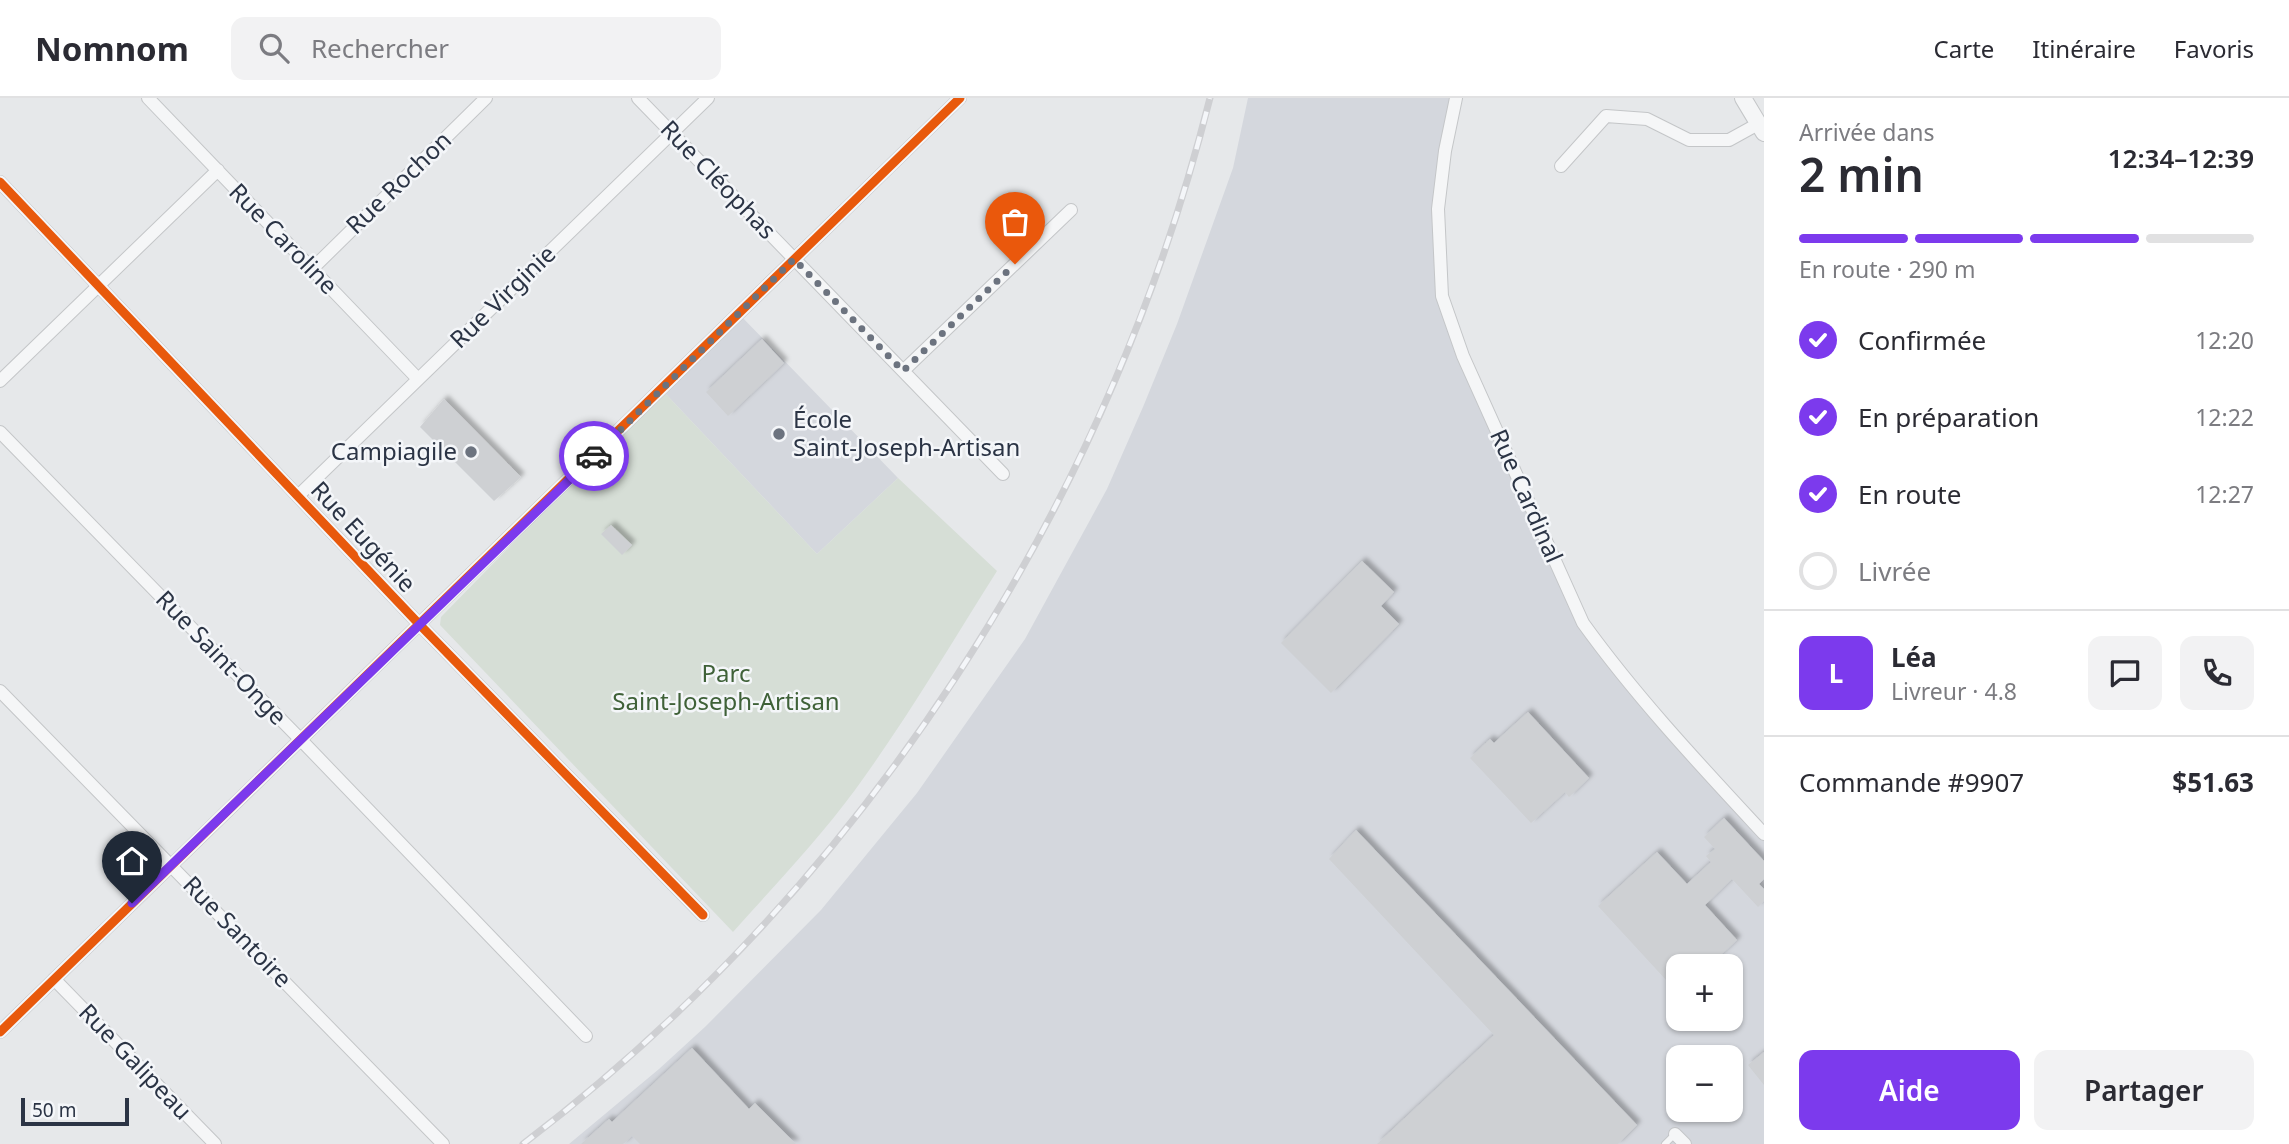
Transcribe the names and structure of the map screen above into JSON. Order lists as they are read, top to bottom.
{
  "streets": {
    "street": [
      "Rue Cléophas",
      "Rue Rochon",
      "Rue Caroline",
      "Rue Virginie",
      "Rue Cardinal",
      "Rue Eugénie",
      "Rue Saint-Onge",
      "Rue Santoire",
      "Rue Galipeau"
    ]
  },
  "crossings": [
    ["Rue Cléophas", "Rue Virginie"],
    ["Rue Rochon", "Rue Caroline"],
    ["Rue Caroline", "Rue Virginie"],
    ["Rue Virginie", "Rue Eugénie"]
  ],
  "parks": ["Parc Saint-Joseph-Artisan"],
  "places": ["École Saint-Joseph-Artisan", "Campiagile"],
  "scale_bar": "50 m",
  "page": {
    "header": "Nomnom",
    "search": "Rechercher",
    "nav": ["Carte", "Itinéraire", "Favoris"],
    "heading": ["2 min", "Arrivée dans", "12:34–12:39"],
    "panel": [
      "Léa",
      "Livreur · 4.8",
      "Commande #9907",
      "$51.63"
    ],
    "bar": "En route · 290 m",
    "list": [
      ["Confirmée", "12:20"],
      ["En préparation", "12:22"],
      ["En route", "12:27"],
      "Livrée"
    ],
    "round": "L",
    "map_buttons": ["+", "−"],
    "buttons": ["Aide", "Partager"],
    "scale": "50 m"
  }
}
